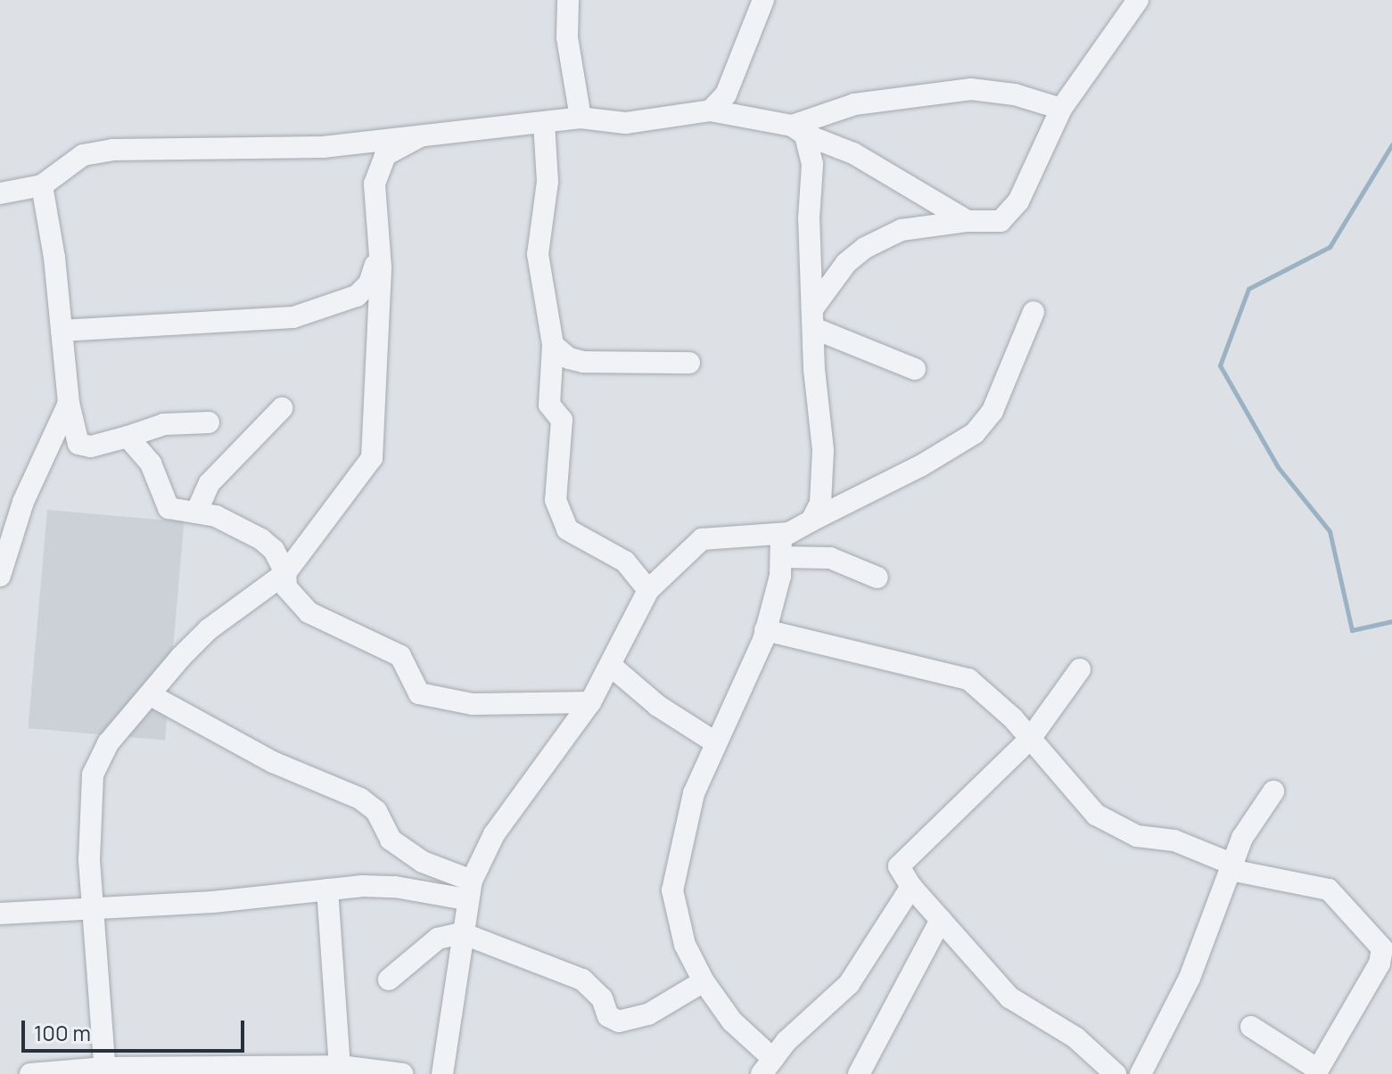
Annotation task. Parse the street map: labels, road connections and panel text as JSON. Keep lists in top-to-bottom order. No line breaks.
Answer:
{"scale_bar":"100 m"}
